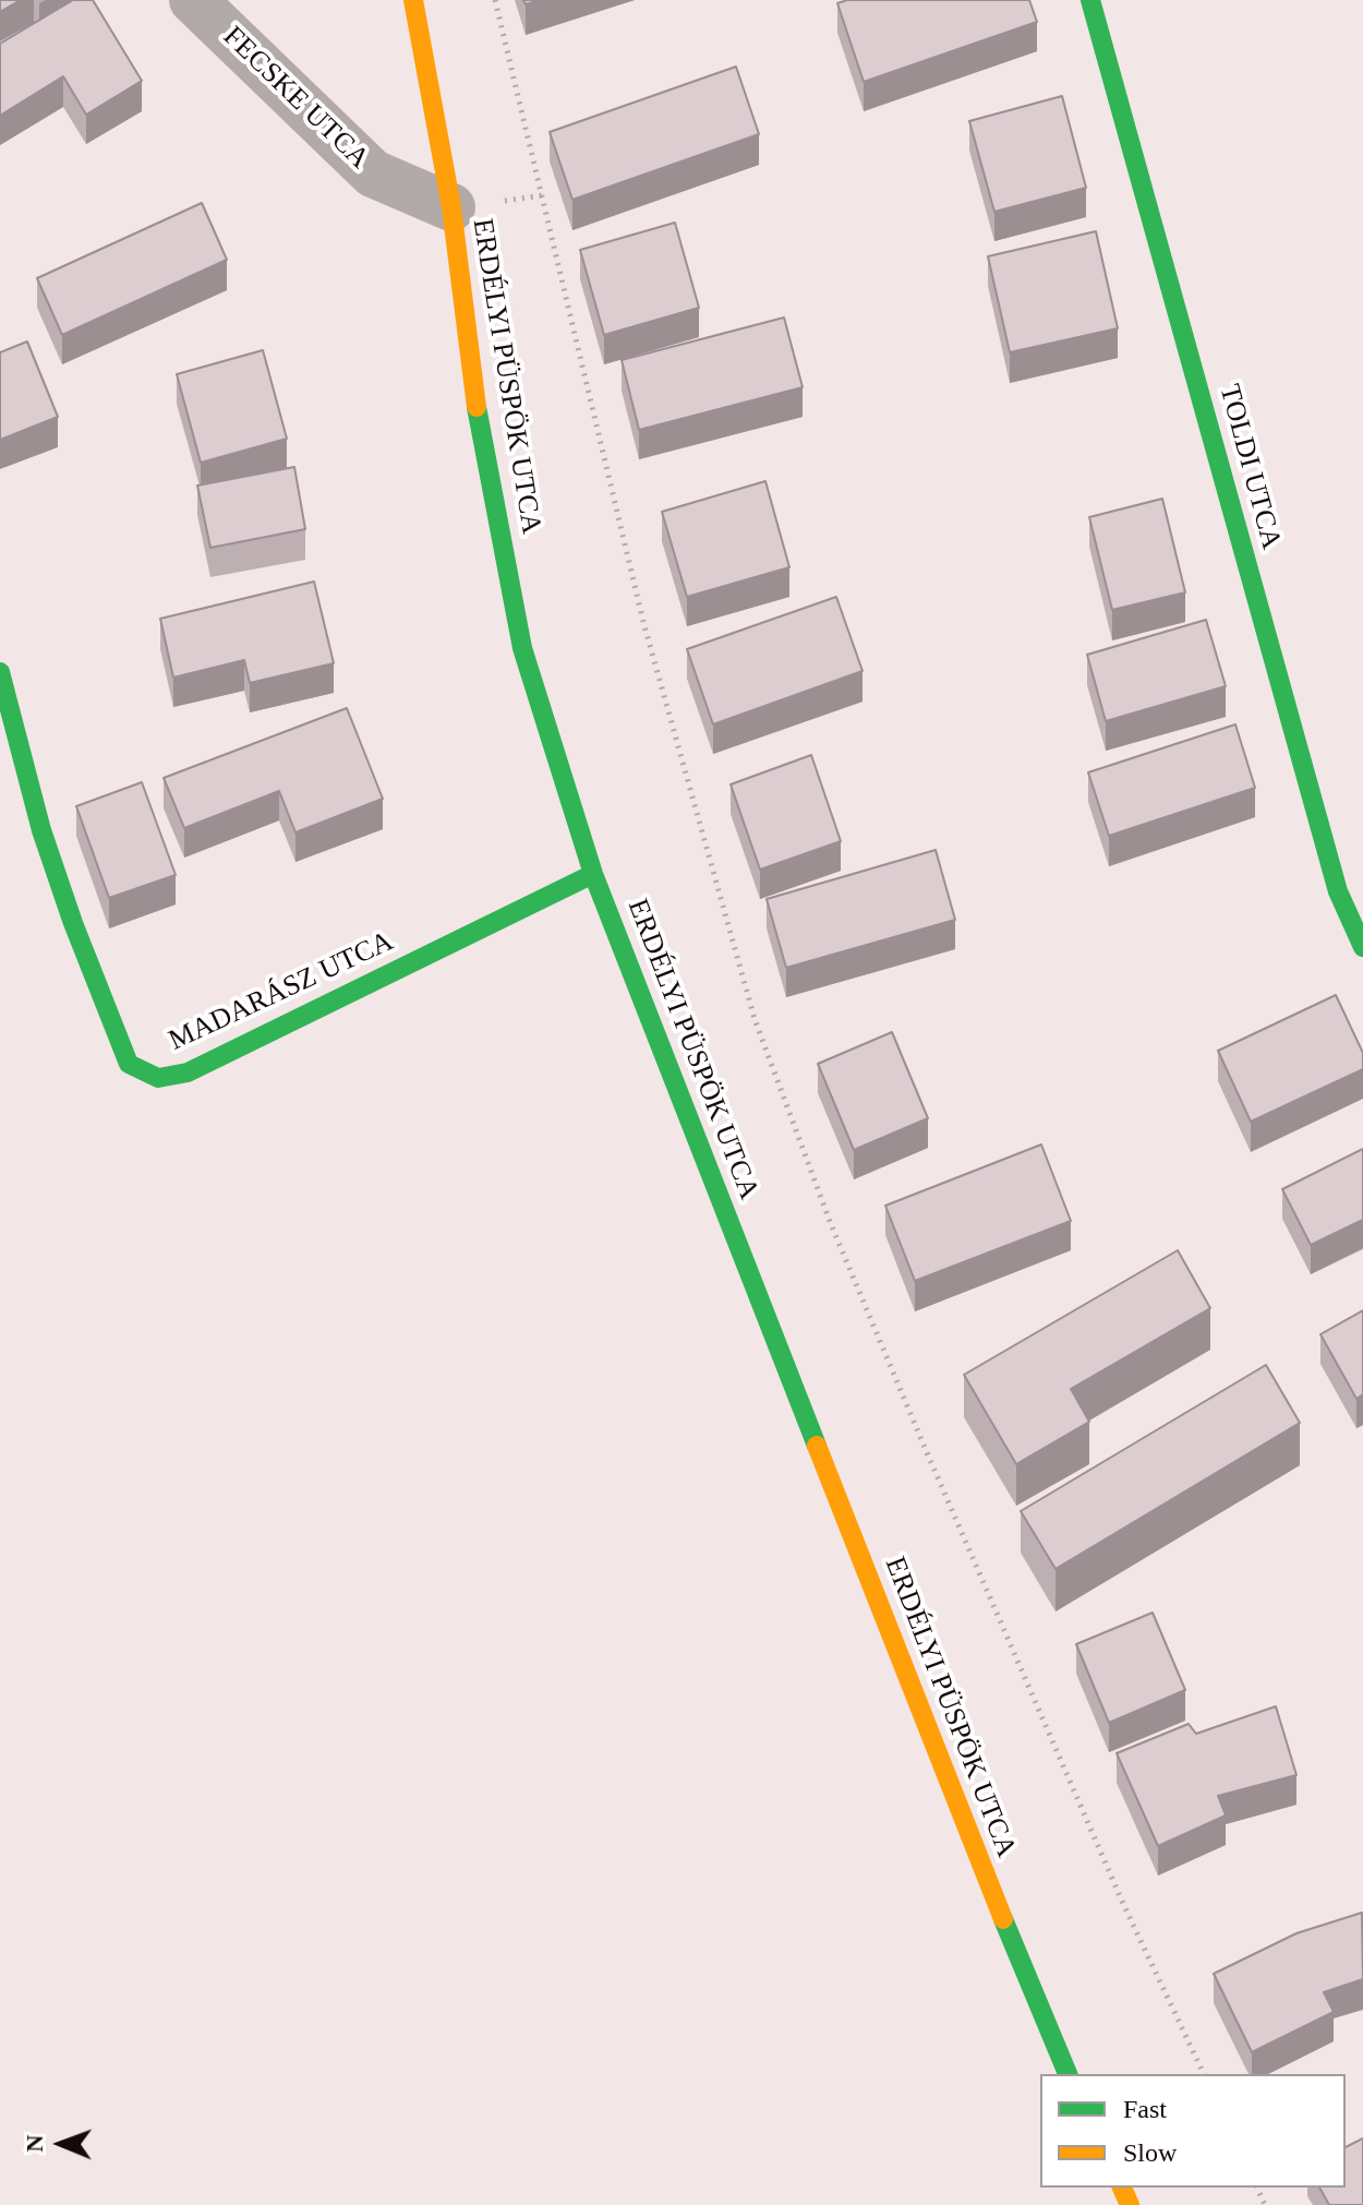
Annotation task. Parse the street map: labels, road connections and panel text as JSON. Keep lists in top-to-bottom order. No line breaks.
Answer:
{"streets":{"main road":["ERDÉLYI PÜSPÖK UTCA","TOLDI UTCA","MADARÁSZ UTCA"],"street":["FECSKE UTCA"]},"crossings":[["FECSKE UTCA","ERDÉLYI PÜSPÖK UTCA"],["ERDÉLYI PÜSPÖK UTCA","MADARÁSZ UTCA"]],"legend":["Fast","Slow"],"north":"left"}
